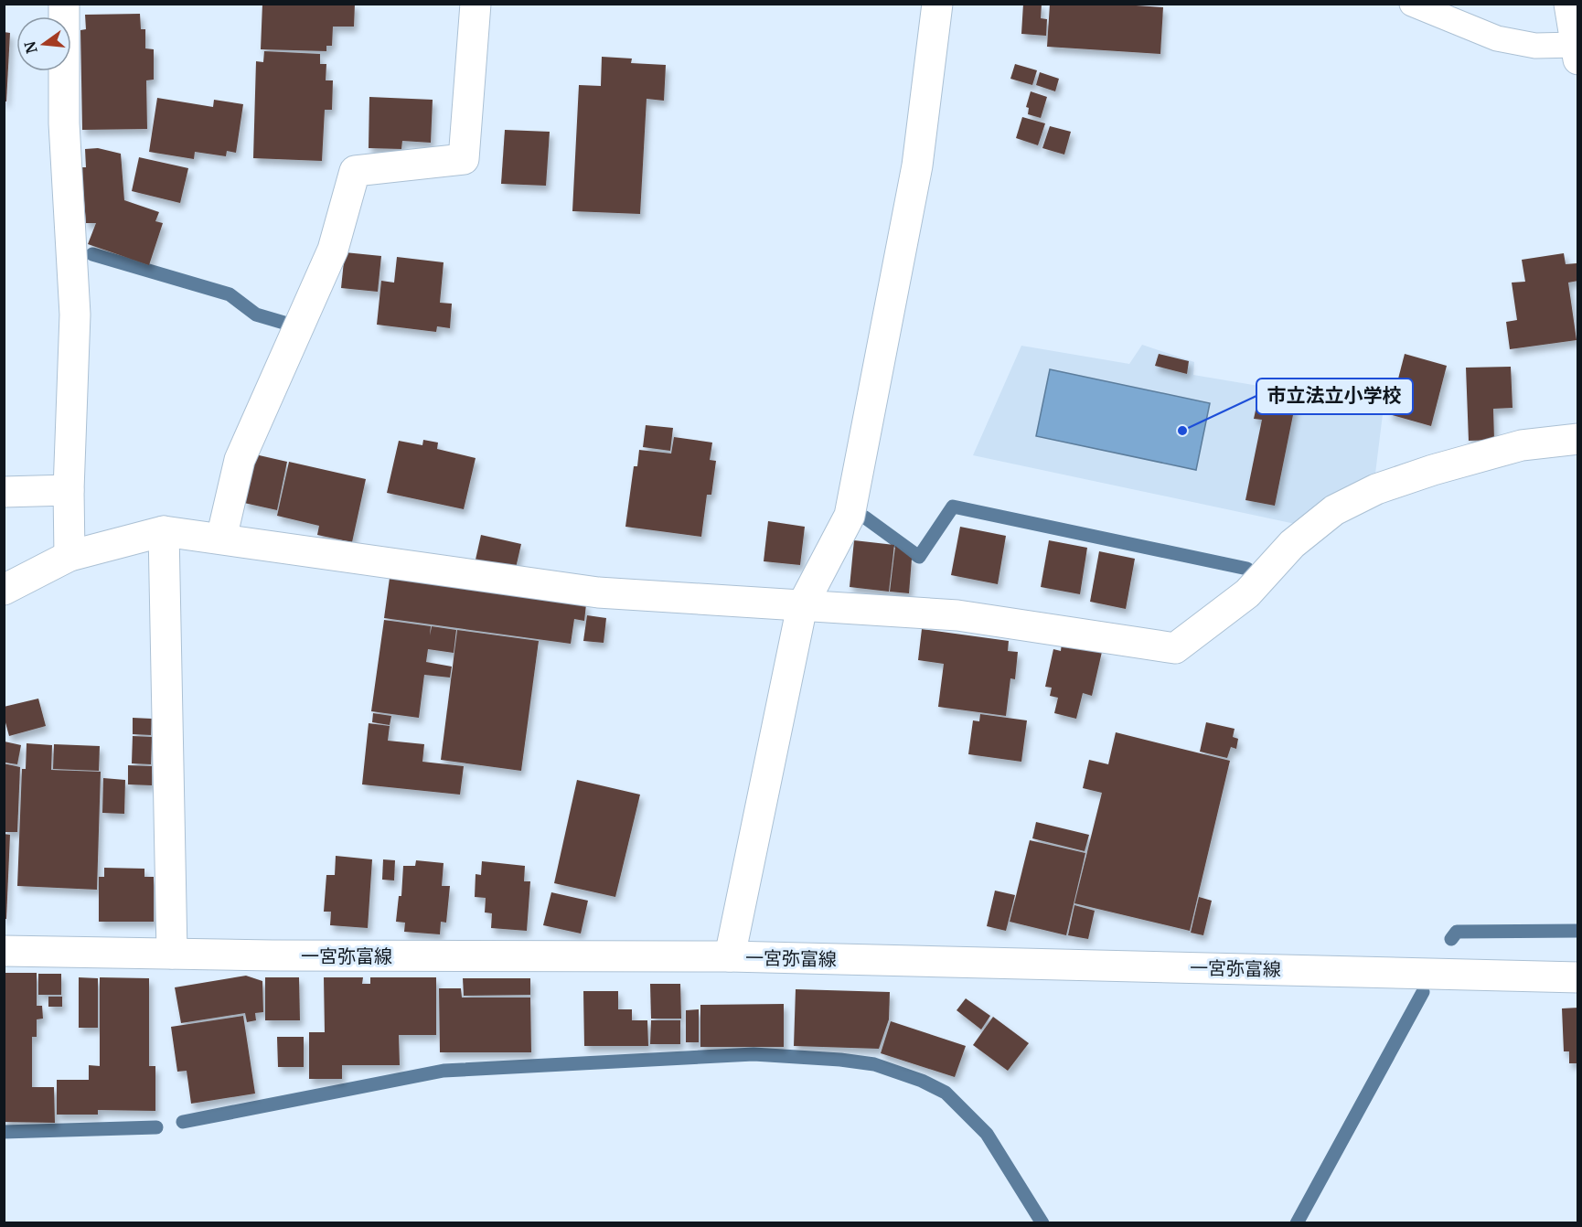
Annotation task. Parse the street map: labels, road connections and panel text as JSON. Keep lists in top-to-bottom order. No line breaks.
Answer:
{"streets":{"street":["一宮弥富線"]},"places":["市立法立小学校"],"north":"left"}
